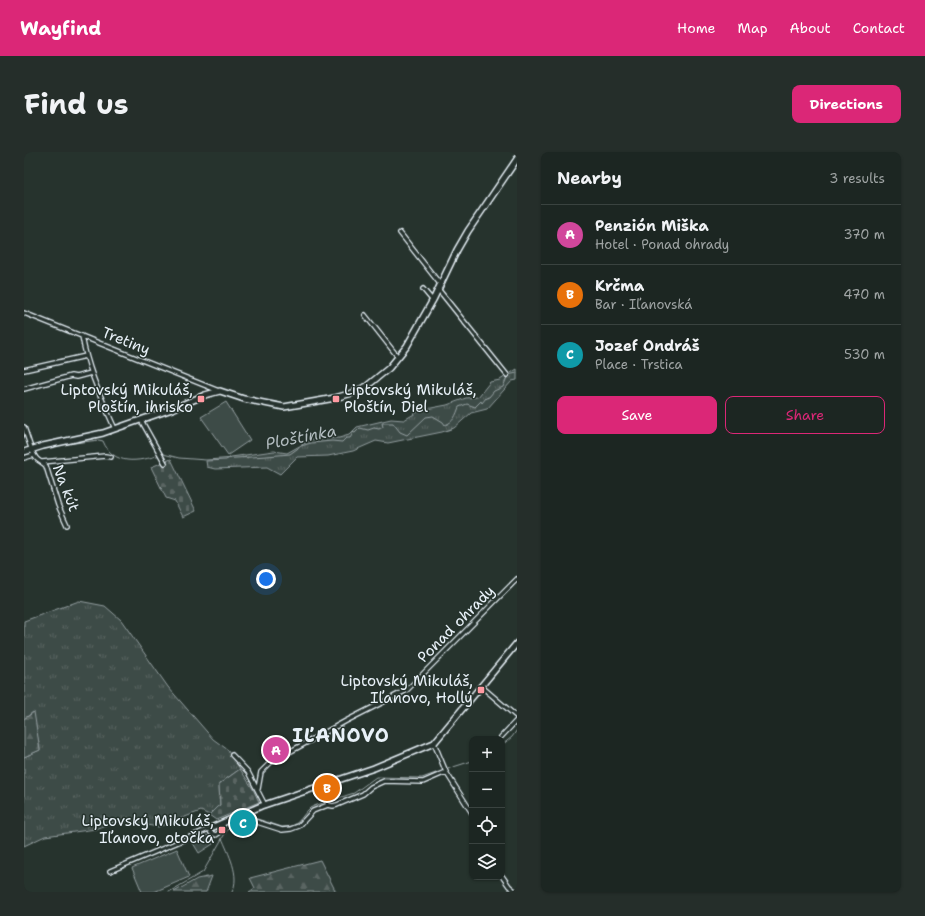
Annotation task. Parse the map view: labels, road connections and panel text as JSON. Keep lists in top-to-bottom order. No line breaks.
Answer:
{"streets":{"street":["Tretiny","Na kút","Ponad ohrady"]},"districts":["IĽANOVO"],"water":["Ploštínka"],"places":{"transit":["Liptovský Mikuláš, Ploštín, ihrisko","Liptovský Mikuláš, Ploštín, Diel","Liptovský Mikuláš, Iľanovo, Hollý","Liptovský Mikuláš, Iľanovo, otočka"]},"page":{"header":"Wayfind","nav":["Home","Map","About","Contact"],"title":"Find us","buttons":["Directions",["Save","Share"]],"heading":["Nearby","3 results"],"list":[{"mark":"A","name":"Penzión Miška","note":"Hotel · Ponad ohrady","value":"370 m"},{"mark":"B","name":"Krčma","note":"Bar · Iľanovská","value":"470 m"},{"mark":"C","name":"Jozef Ondráš","note":"Place · Trstica","value":"530 m"}],"pins":["A","B","C"],"map_buttons":["+","−"]}}
